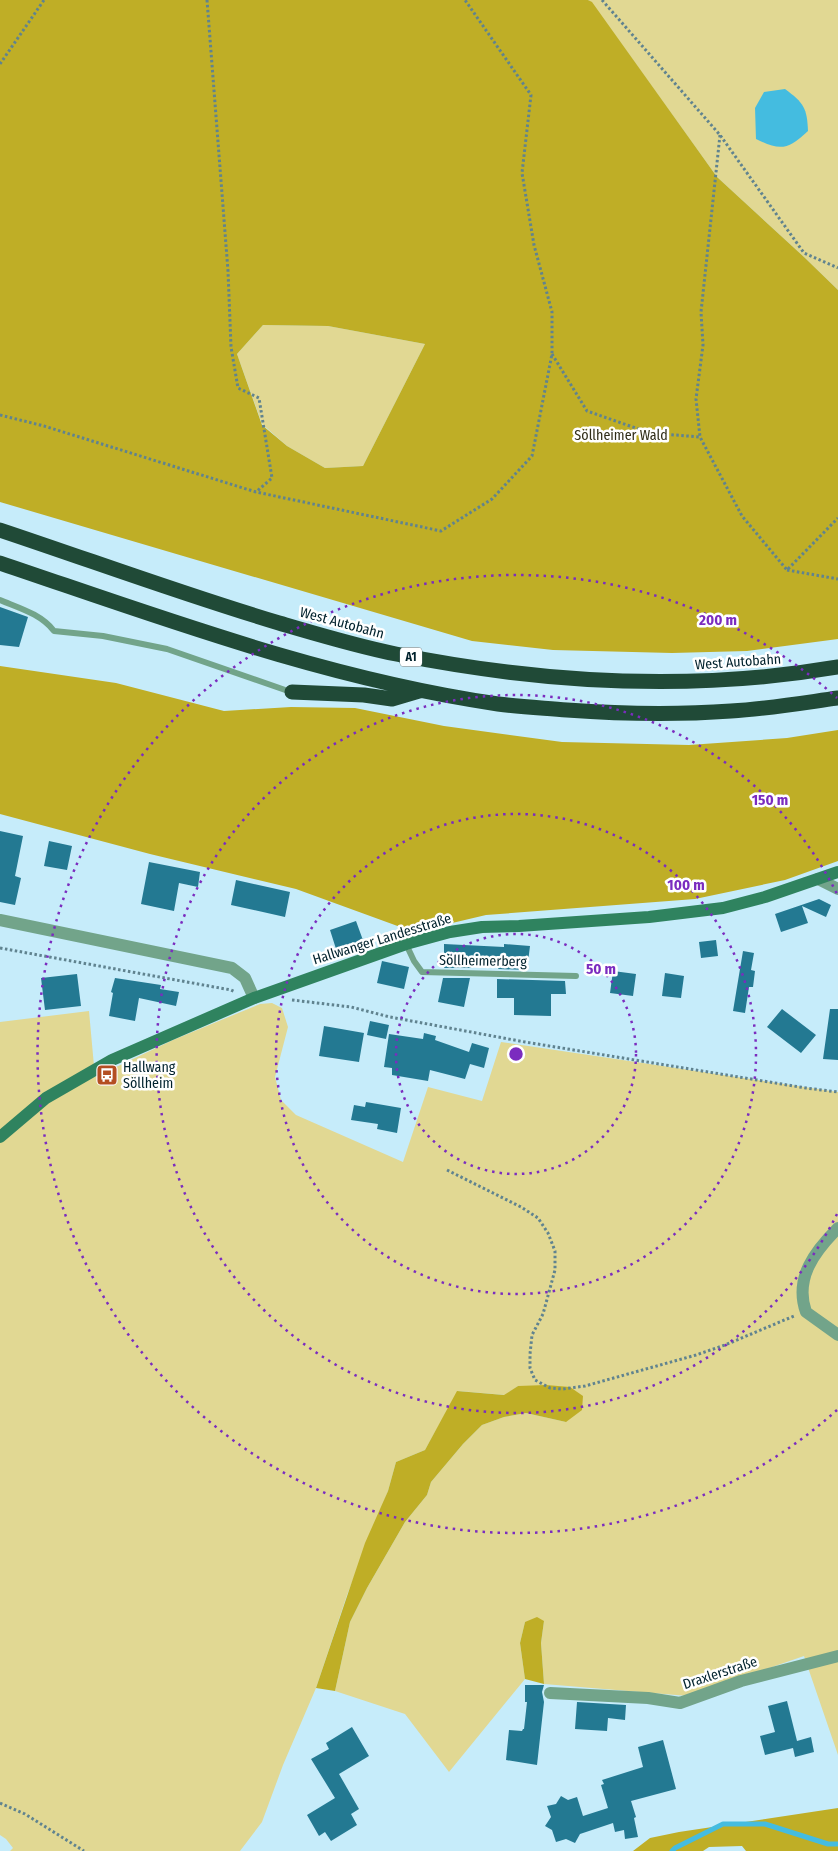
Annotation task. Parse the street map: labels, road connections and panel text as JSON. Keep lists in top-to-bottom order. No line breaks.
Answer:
{"streets":{"highway":["West Autobahn","A1"],"street":["Hallwanger Landesstraße","Draxlerstraße"],"lane":["Söllheimerberg"]},"crossings":[["Hallwanger Landesstraße","Söllheimerberg"]],"parks":["Söllheimer Wald"],"places":{"bus stop":["Hallwang Söllheim"]},"rings":["200 m","150 m","100 m","50 m"]}
